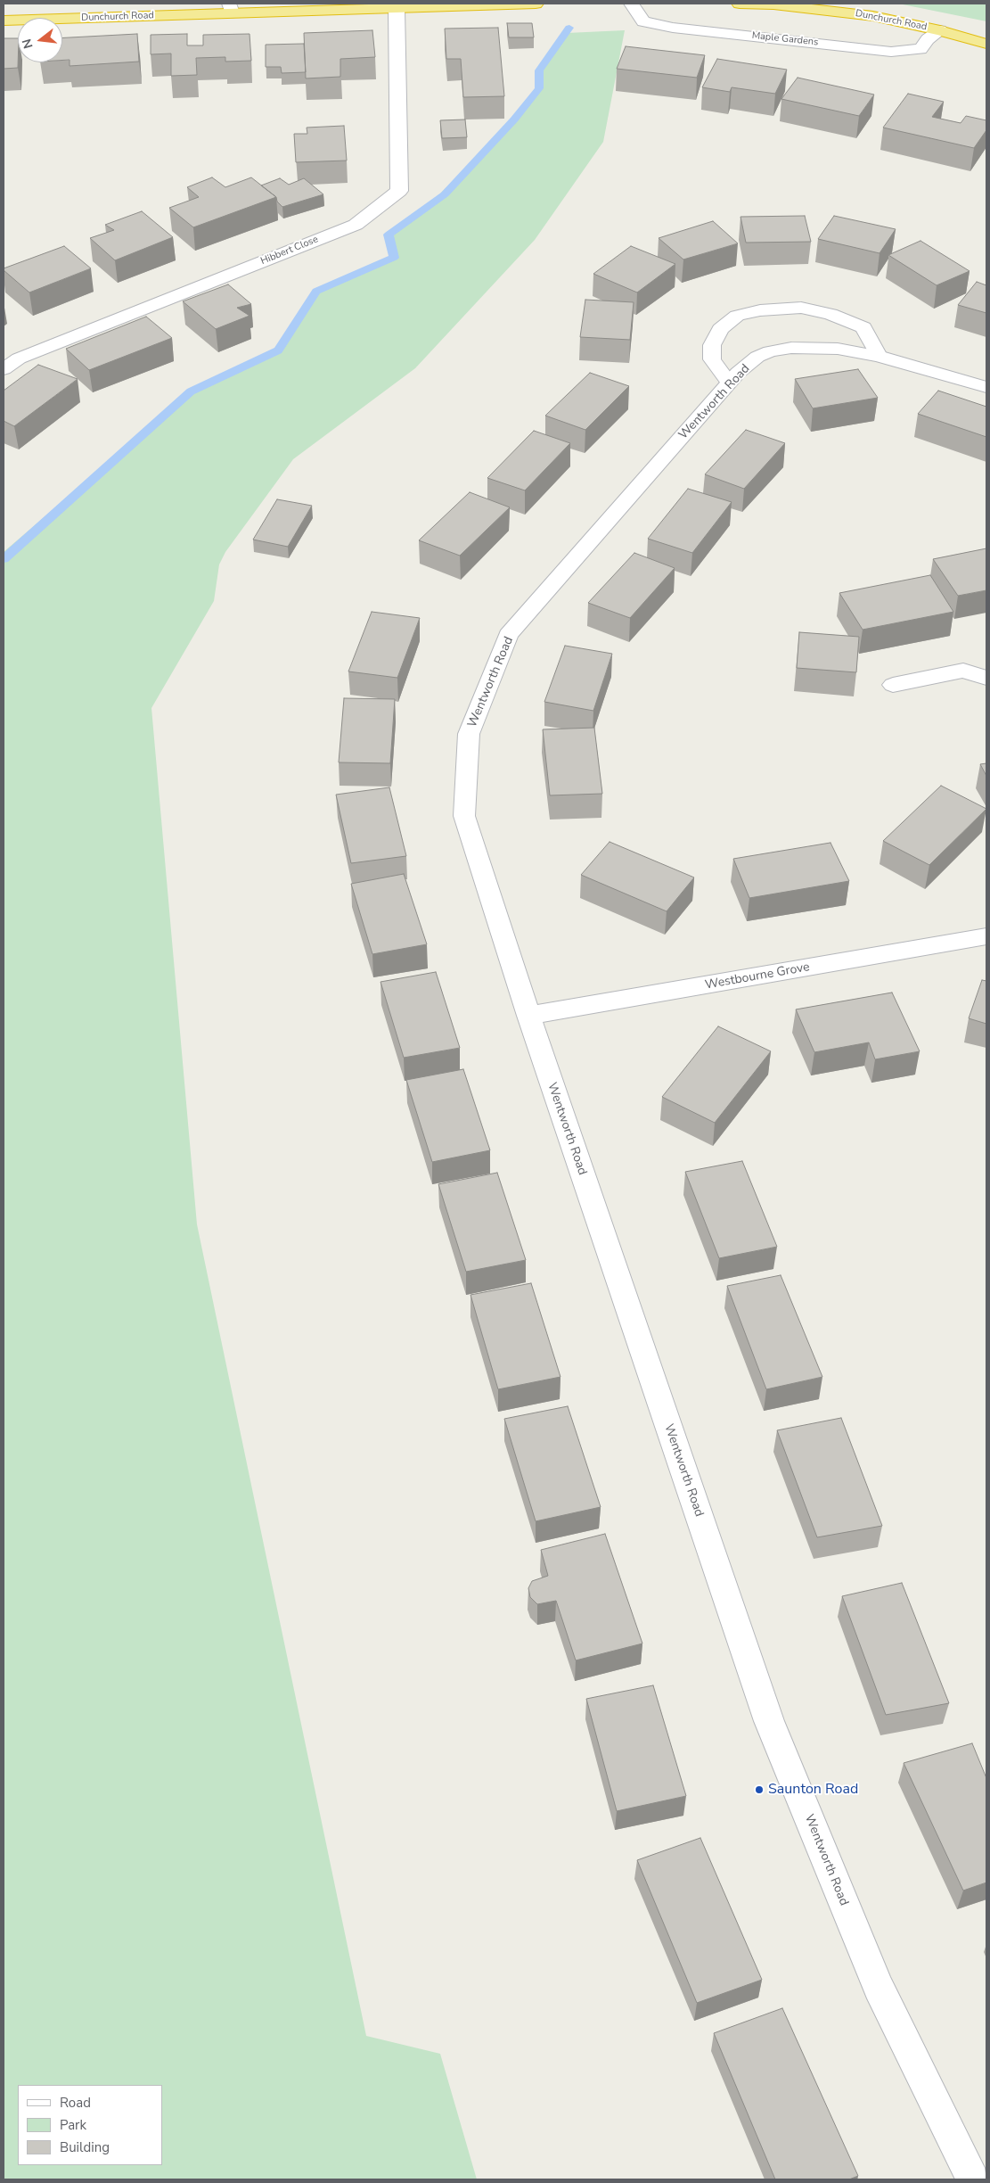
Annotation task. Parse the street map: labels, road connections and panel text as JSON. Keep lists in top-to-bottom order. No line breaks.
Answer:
{"streets":{"highway":["Dunchurch Road"],"street":["Maple Gardens","Hibbert Close","Wentworth Road","Westbourne Grove"]},"crossings":[["Dunchurch Road","Maple Gardens"],["Dunchurch Road","Hibbert Close"],["Wentworth Road","Westbourne Grove"]],"places":["Saunton Road"],"legend":["Road","Park","Building"],"north":"left"}
